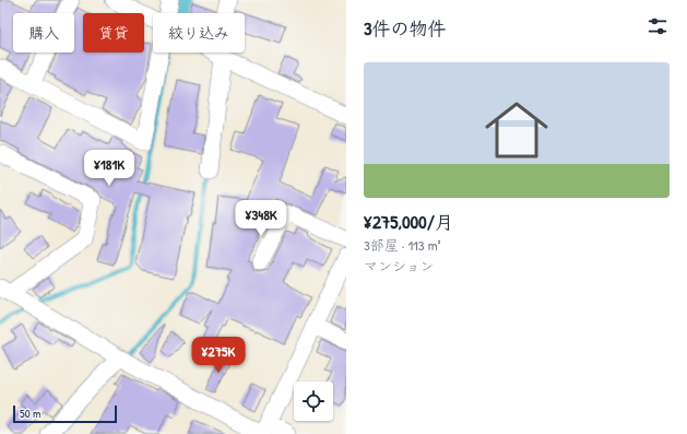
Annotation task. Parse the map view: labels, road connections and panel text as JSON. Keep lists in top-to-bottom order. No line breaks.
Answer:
{"scale_bar":"50 m","page":{"heading":"3件の物件","chip":["購入","賃貸","絞り込み"],"list":[{"name":"¥275,000/月","note":"3部屋 · 113 m² · マンション"}],"price":["¥181K","¥348K","¥275K"],"scale":"50 m"}}
